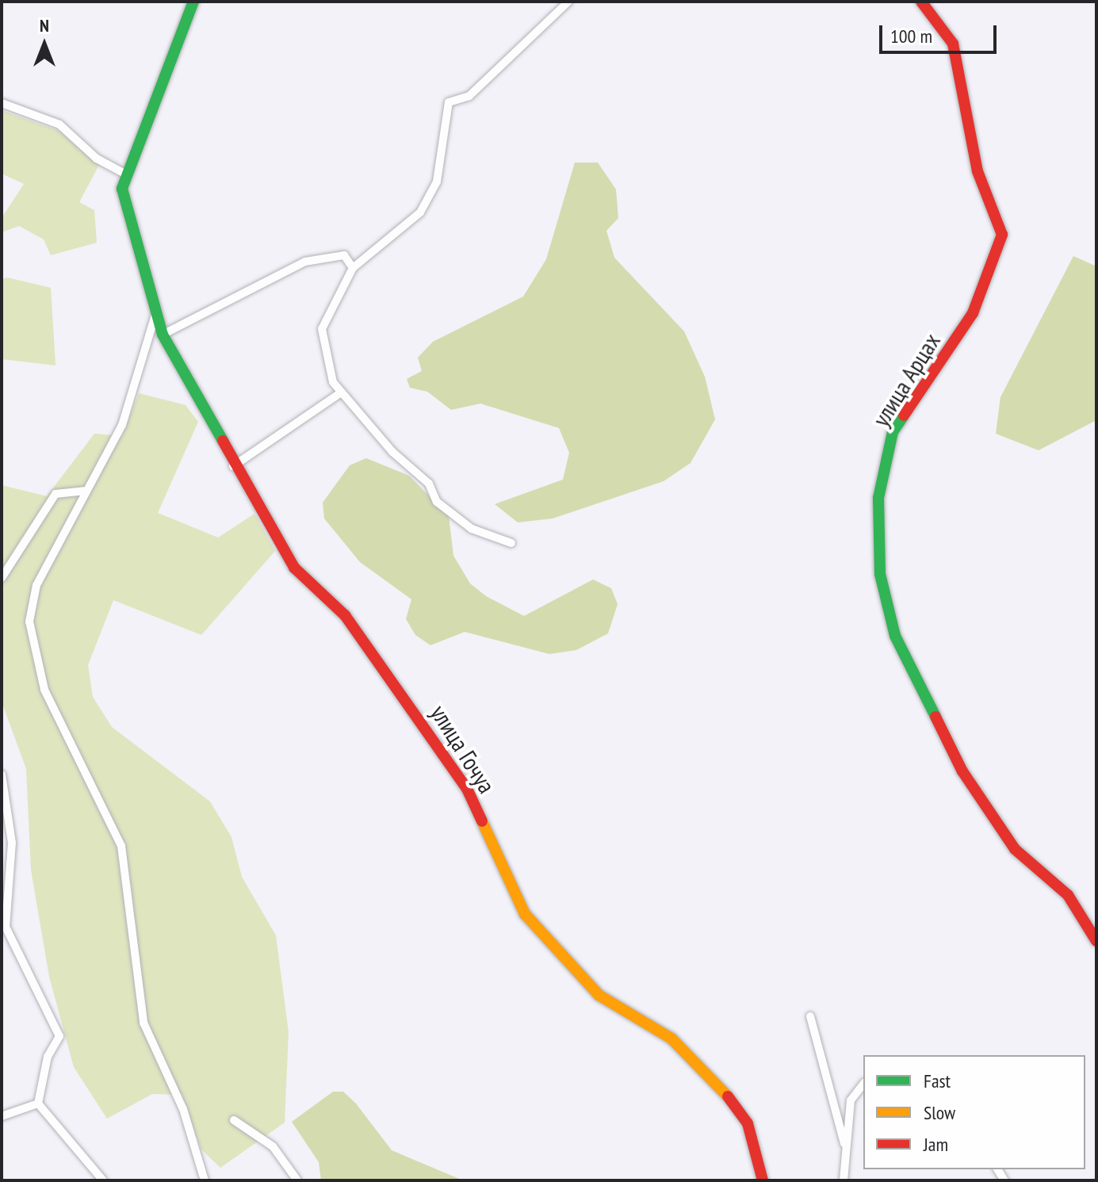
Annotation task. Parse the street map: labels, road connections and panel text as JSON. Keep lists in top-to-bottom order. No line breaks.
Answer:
{"streets":{"street":["улица Арцах","улица Гочуа"]},"legend":["Fast","Slow","Jam"],"scale_bar":"100 m","north":"top"}
